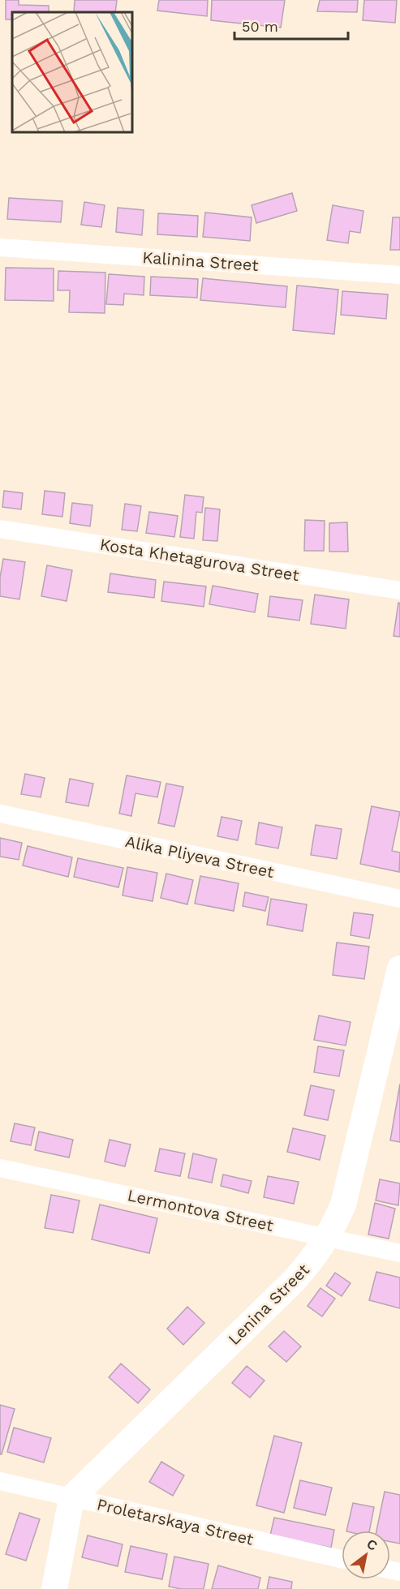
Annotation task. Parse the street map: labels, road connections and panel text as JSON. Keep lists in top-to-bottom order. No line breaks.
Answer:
{"streets":{"street":["Kalinina Street","Kosta Khetagurova Street","Alika Pliyeva Street","Lermontova Street","Lenina Street","Proletarskaya Street"]},"crossings":[["Lermontova Street","Lenina Street"],["Lenina Street","Proletarskaya Street"]],"scale_bar":"50 m","north":"top right"}
